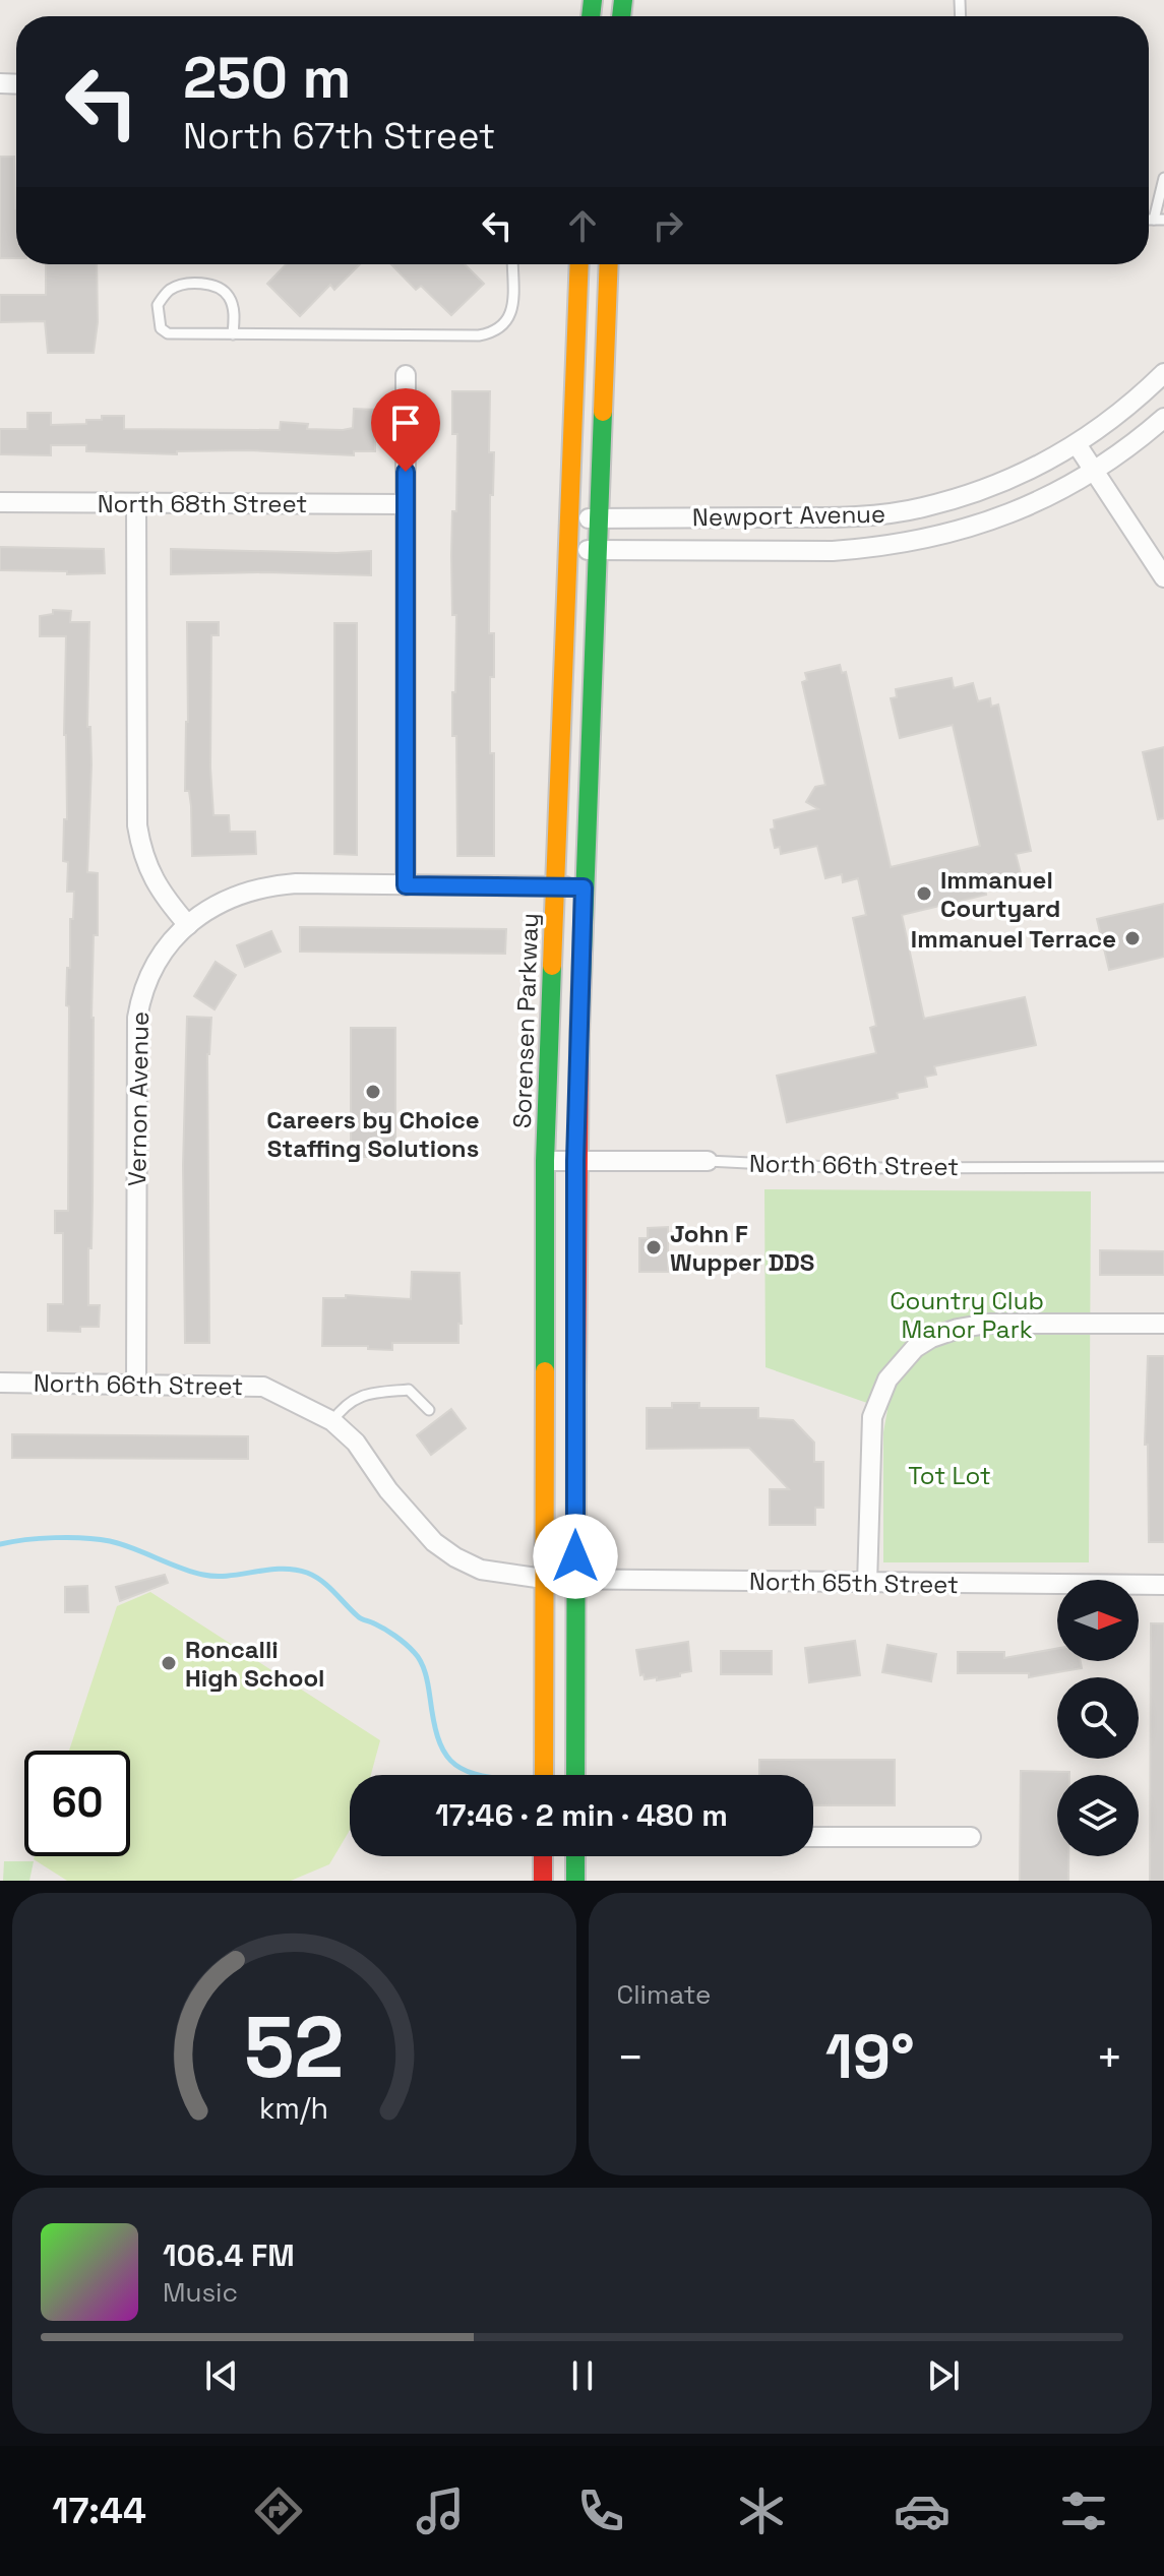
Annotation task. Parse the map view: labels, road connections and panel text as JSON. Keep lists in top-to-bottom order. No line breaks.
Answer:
{"streets":{"main road":["Sorensen Parkway"],"street":["North 68th Street","Newport Avenue","Vernon Avenue","North 66th Street","North 65th Street"]},"crossings":[["Newport Avenue","Sorensen Parkway"],["Sorensen Parkway","Vernon Avenue"],["Sorensen Parkway","North 66th Street"],["Sorensen Parkway","North 65th Street"],["Vernon Avenue","North 66th Street"],["North 66th Street","North 65th Street"]],"parks":["Country Club Manor Park","Tot Lot"],"places":["Immanuel Courtyard","Immanuel Terrace","Careers by Choice Staffing Solutions","John F Wupper DDS","Roncalli High School"],"north":"right","page":{"turn":["250 m","North 67th Street"],"limit":"60","trip":"17:46 · 2 min · 480 m","tile":"Climate","heat":["−","19°","+"],"song":["106.4 FM","Music"],"tabs":"17:44","gauge":["52","km/h"]}}
